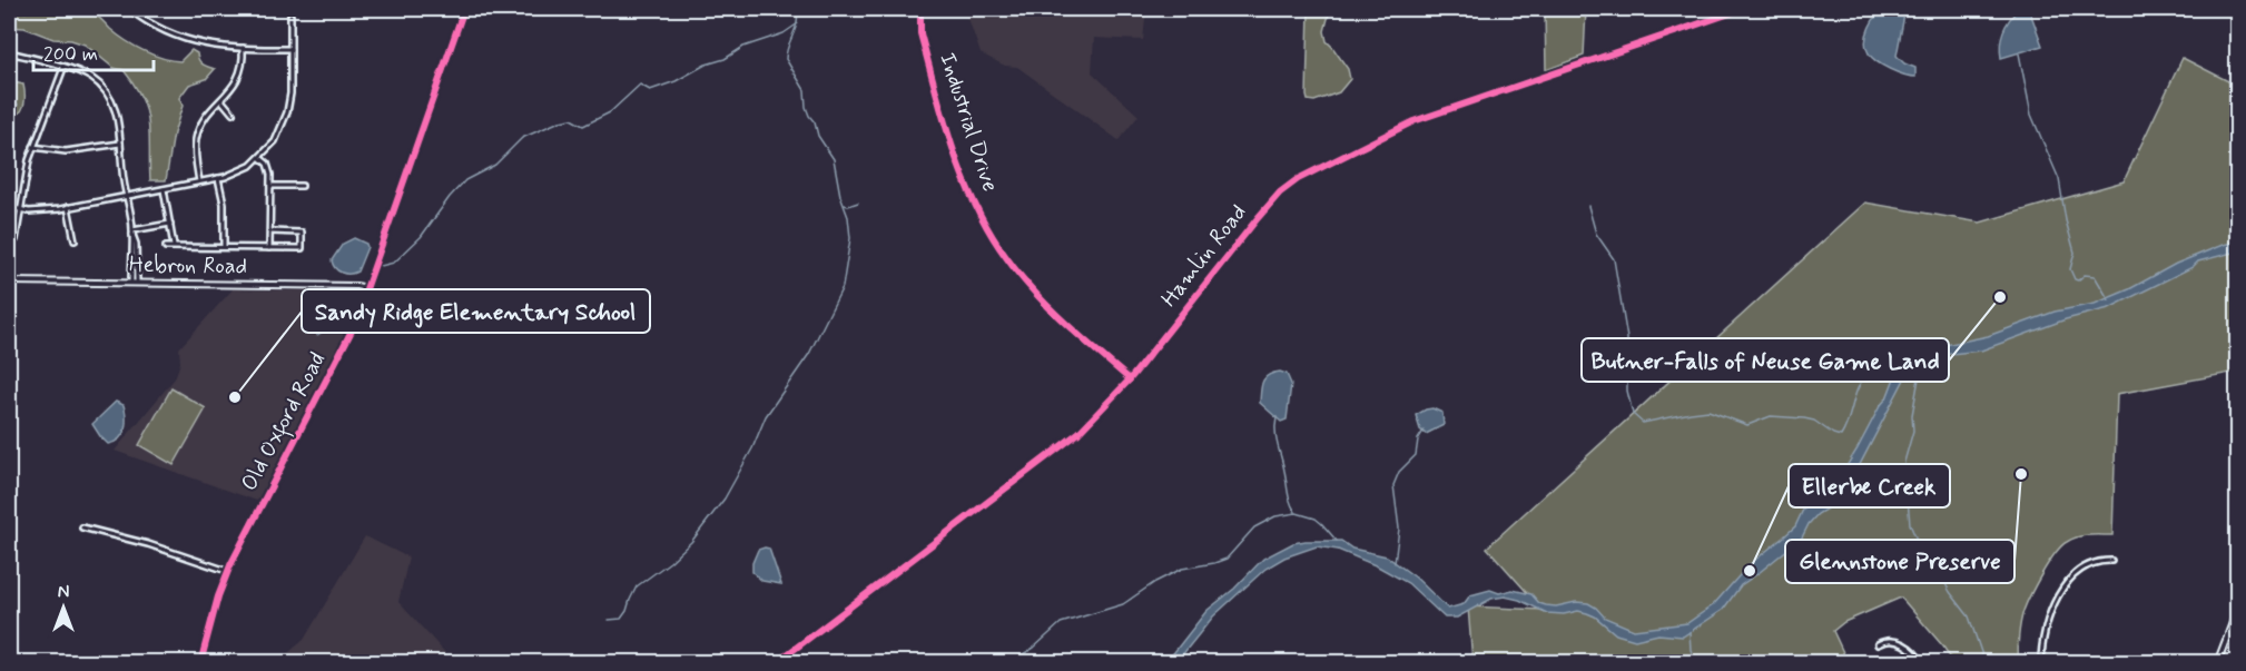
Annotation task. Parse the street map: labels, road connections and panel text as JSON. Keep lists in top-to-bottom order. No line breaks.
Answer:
{"streets":{"street":["Industrial Drive","Hamlin Road","Hebron Road","Old Oxford Road"]},"crossings":[["Industrial Drive","Hamlin Road"],["Hebron Road","Old Oxford Road"]],"places":["Butner-Falls of Neuse Game Land","Sandy Ridge Elementary School","Glennstone Preserve","Ellerbe Creek"],"scale_bar":"200 m","north":"top"}
